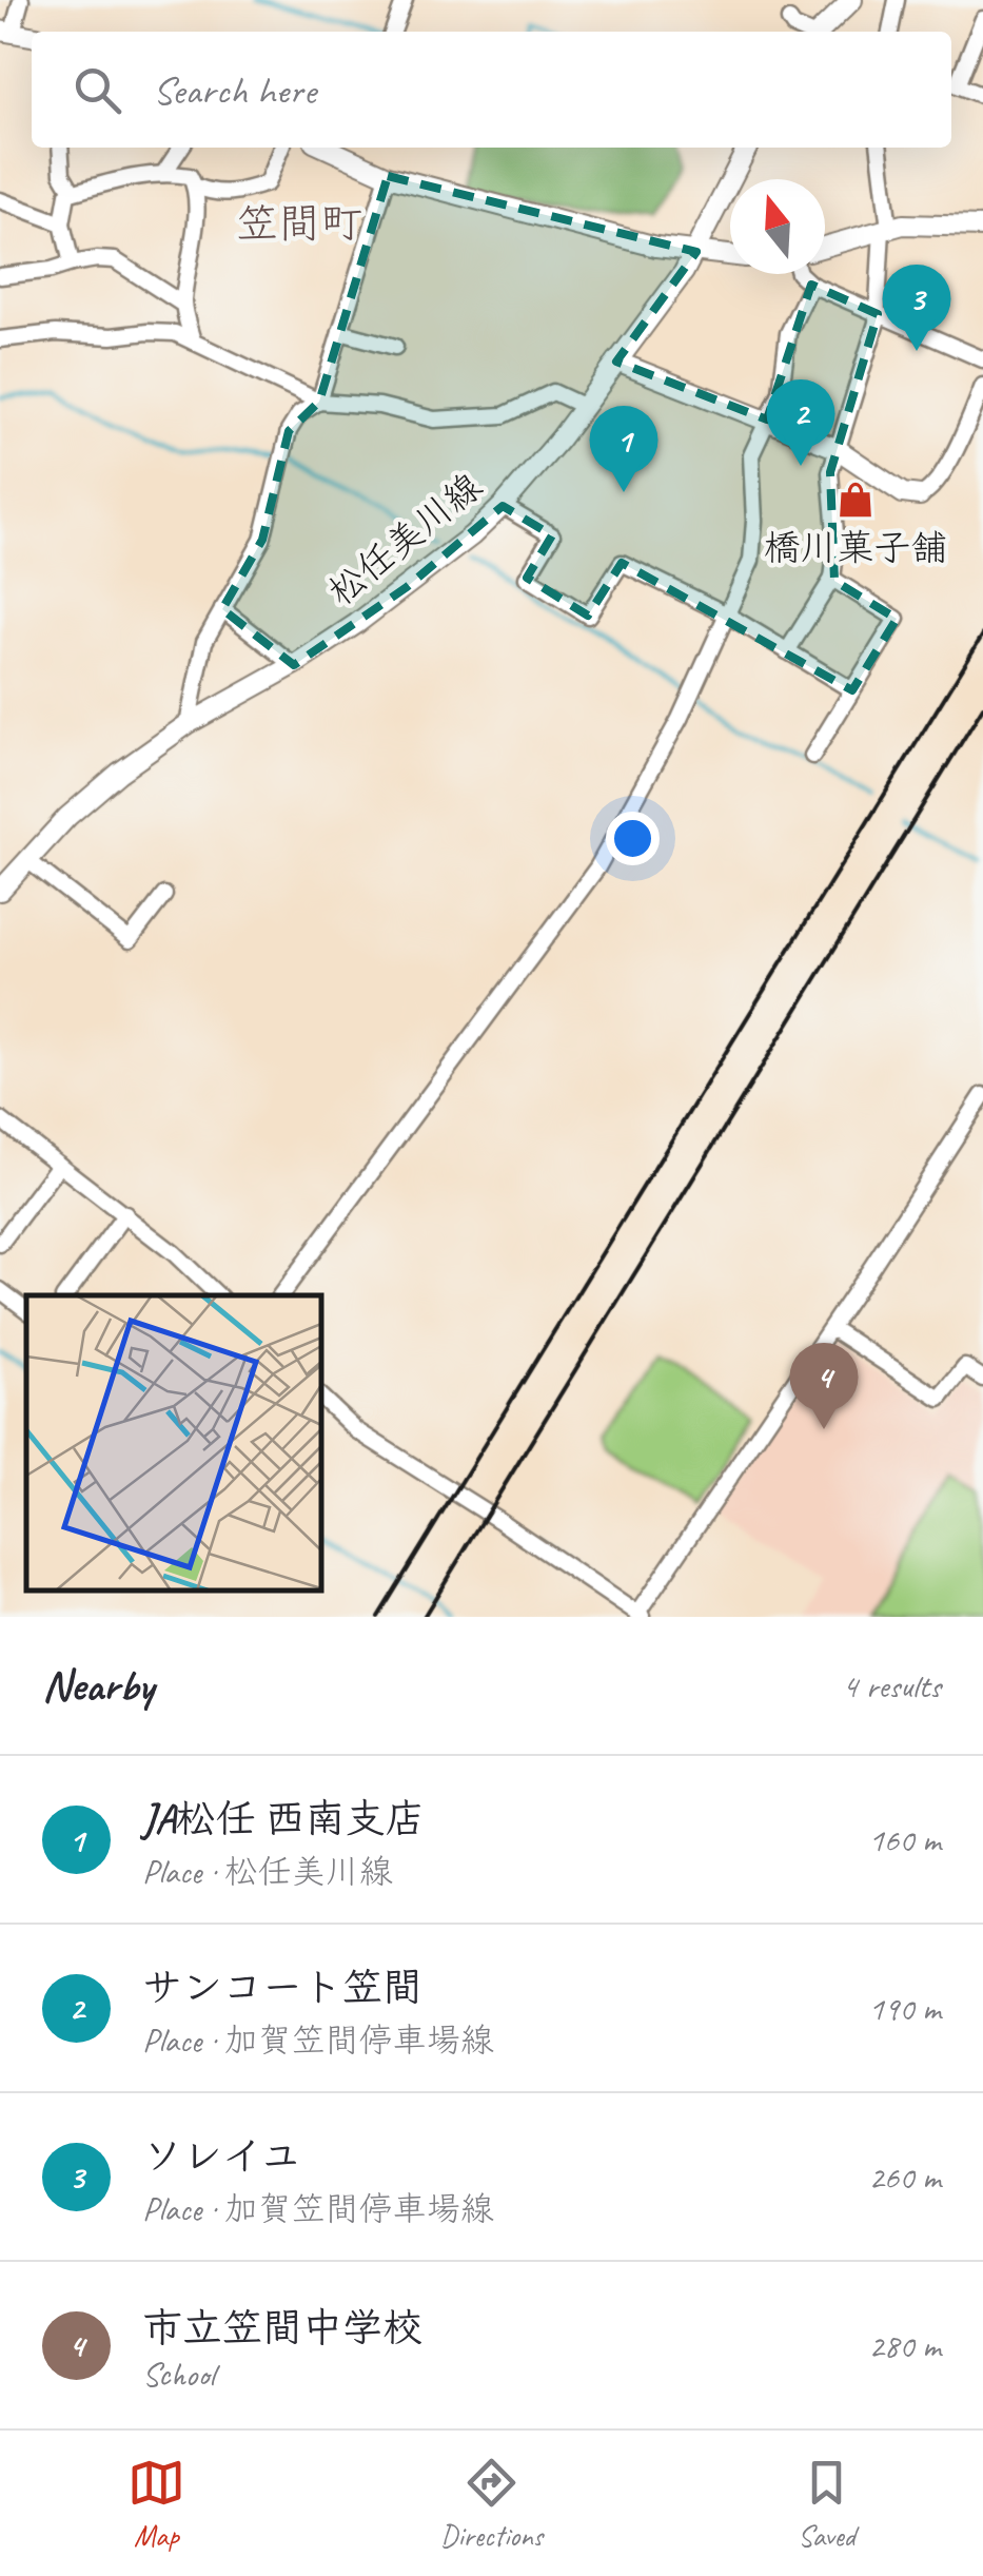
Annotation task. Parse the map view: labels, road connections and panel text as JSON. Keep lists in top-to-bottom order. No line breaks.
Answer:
{"streets":{"main road":["松任美川線"]},"districts":["笠間町"],"places":{"shop":["橋川菓子舗"]},"north":"top","page":{"search":"Search here","pins":["3","2","1","4"],"heading":["Nearby","4 results"],"list":[{"mark":"1","name":"JA松任 西南支店","note":"Place · 松任美川線","value":"160 m"},{"mark":"2","name":"サンコート笠間","note":"Place · 加賀笠間停車場線","value":"190 m"},{"mark":"3","name":"ソレイユ","note":"Place · 加賀笠間停車場線","value":"260 m"},{"mark":"4","name":"市立笠間中学校","note":"School","value":"280 m"}],"nav":["Map","Directions","Saved"]}}
